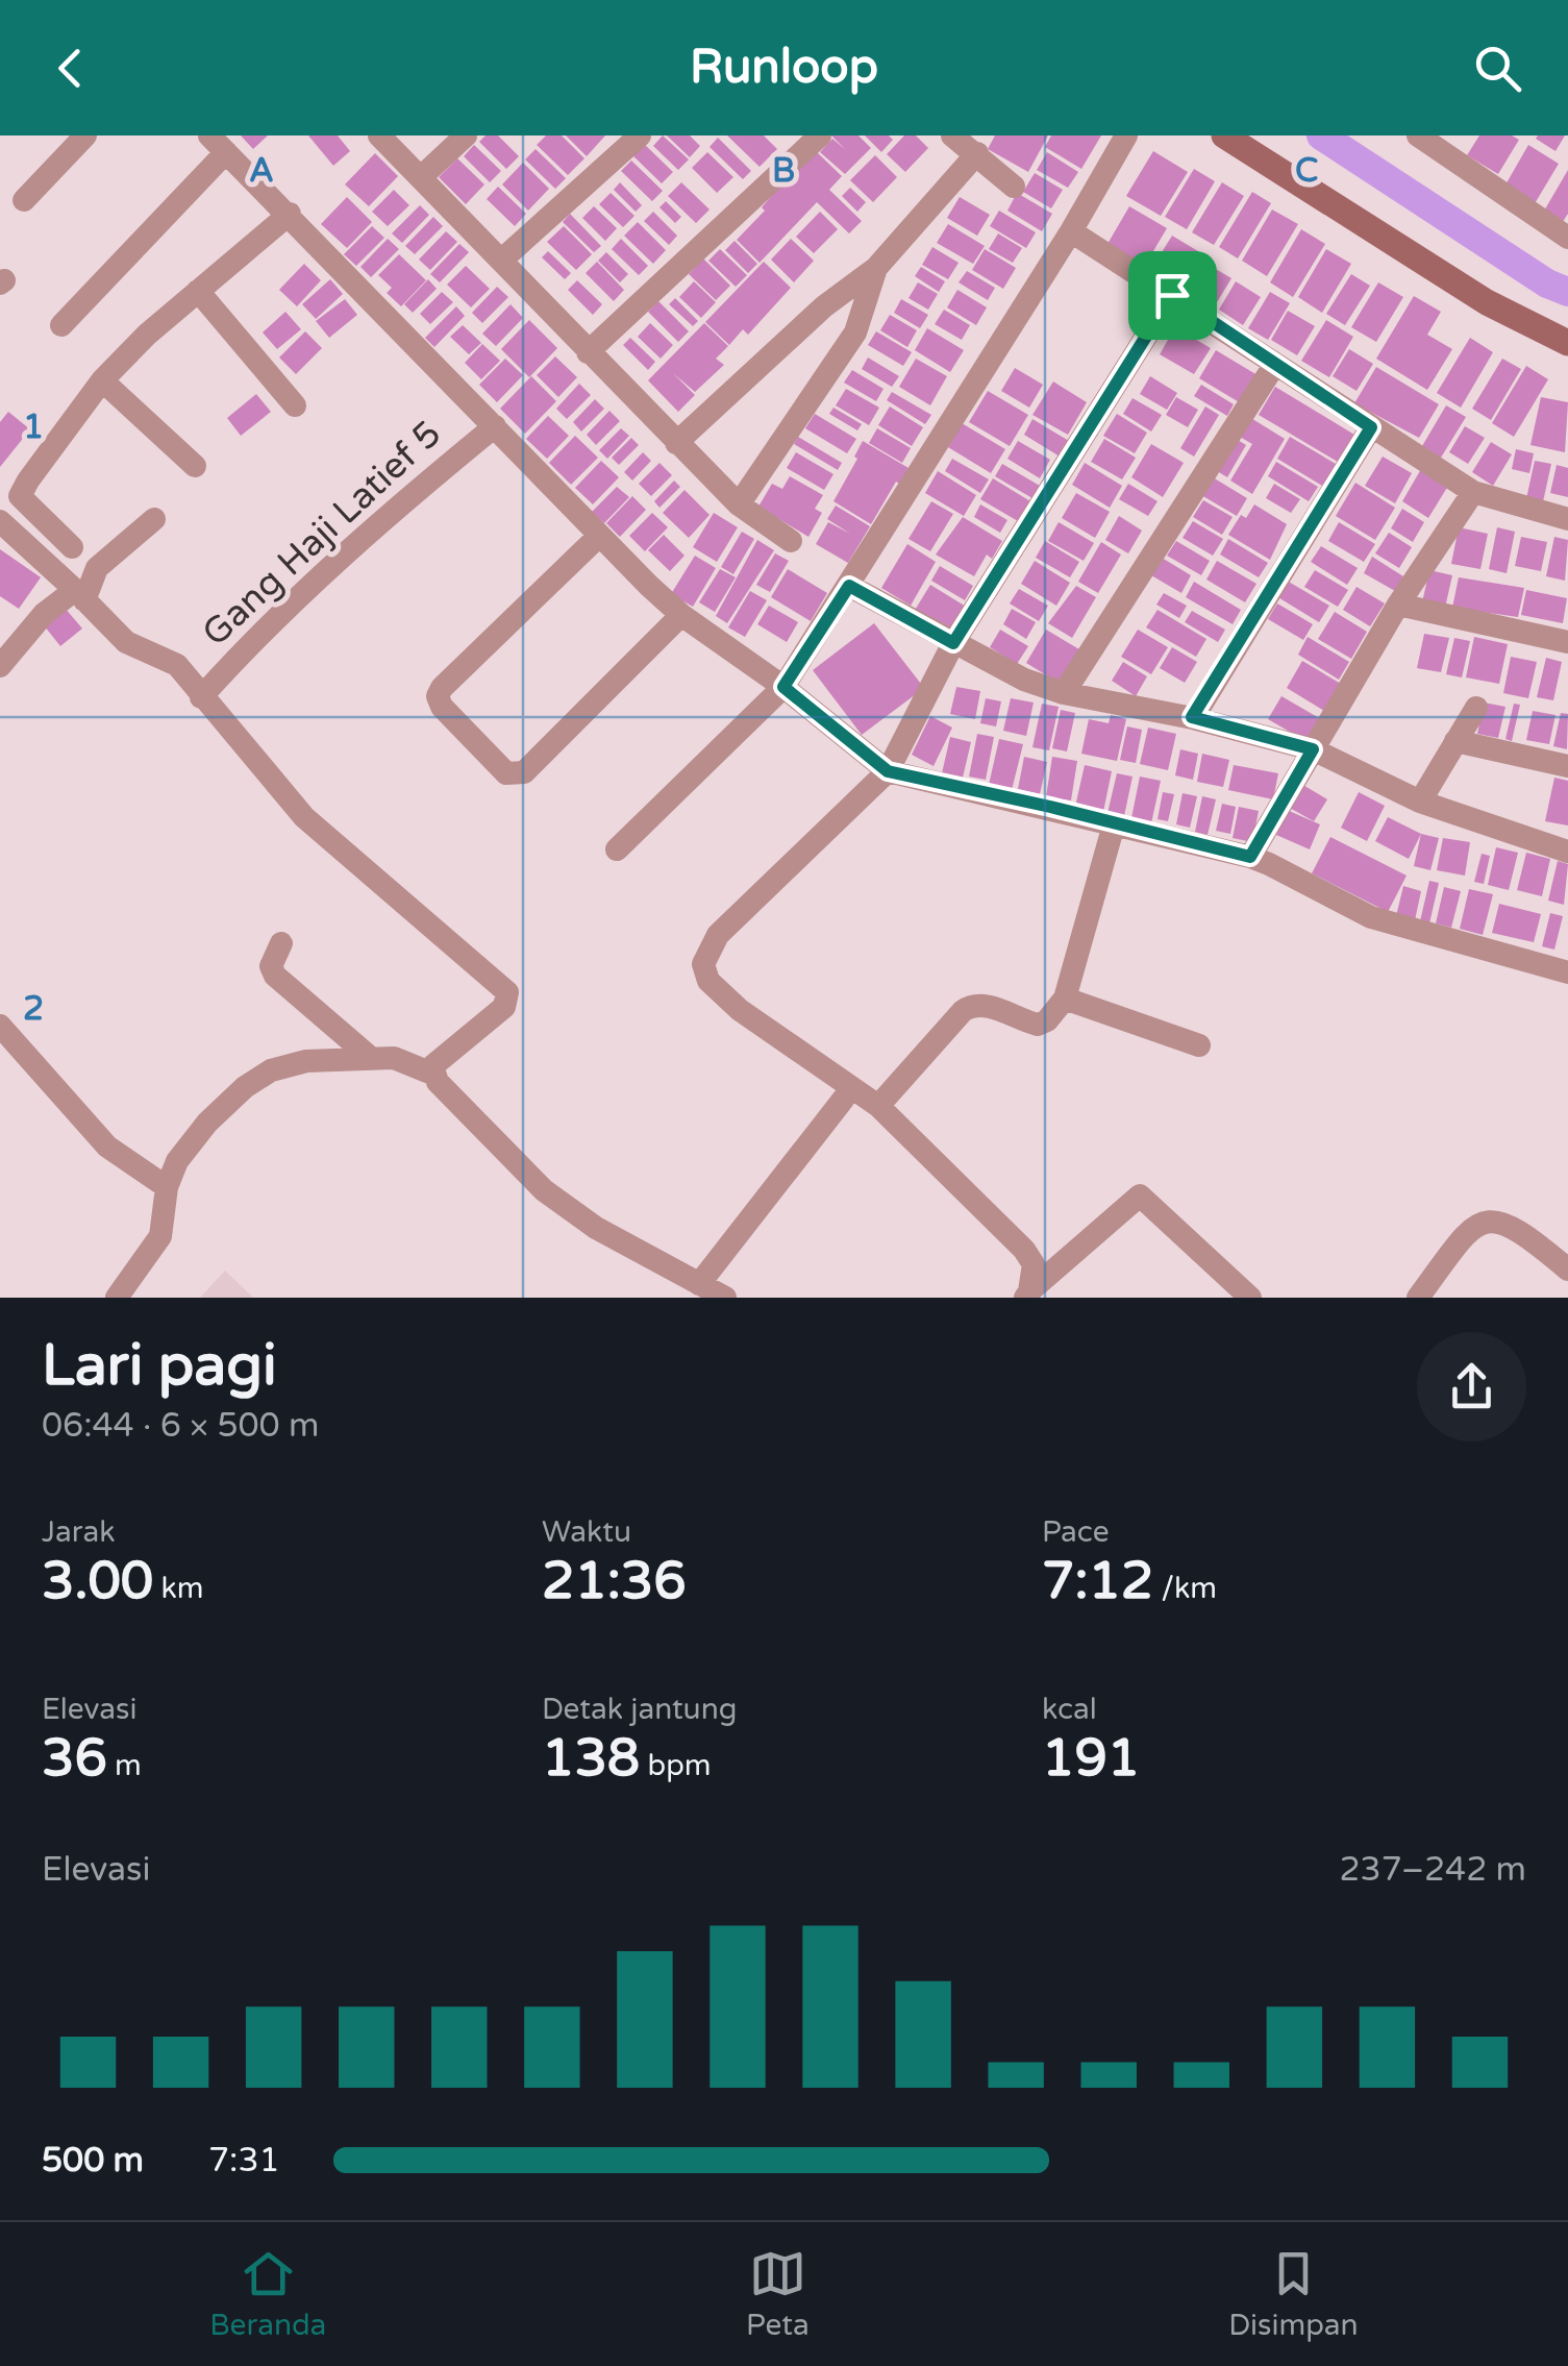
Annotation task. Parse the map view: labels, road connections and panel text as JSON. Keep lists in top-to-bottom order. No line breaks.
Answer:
{"streets":{"street":["Gang Haji Latief 5"]},"page":{"header":"Runloop","heading":["Lari pagi","06:44 · 6 × 500 m"],"stats":[["Jarak","3.00 km"],["Waktu","21:36"],["Pace","7:12 /km"],["Elevasi","36 m"],["Detak jantung","138 bpm"],["kcal","191"]],"chart":["Elevasi","237–242 m"],"list":[{"name":"500 m","note":"7:31"}],"tabs":["Beranda","Peta","Disimpan"]},"grid":{"columns":["A","B","C"],"rows":["1","2"]}}
